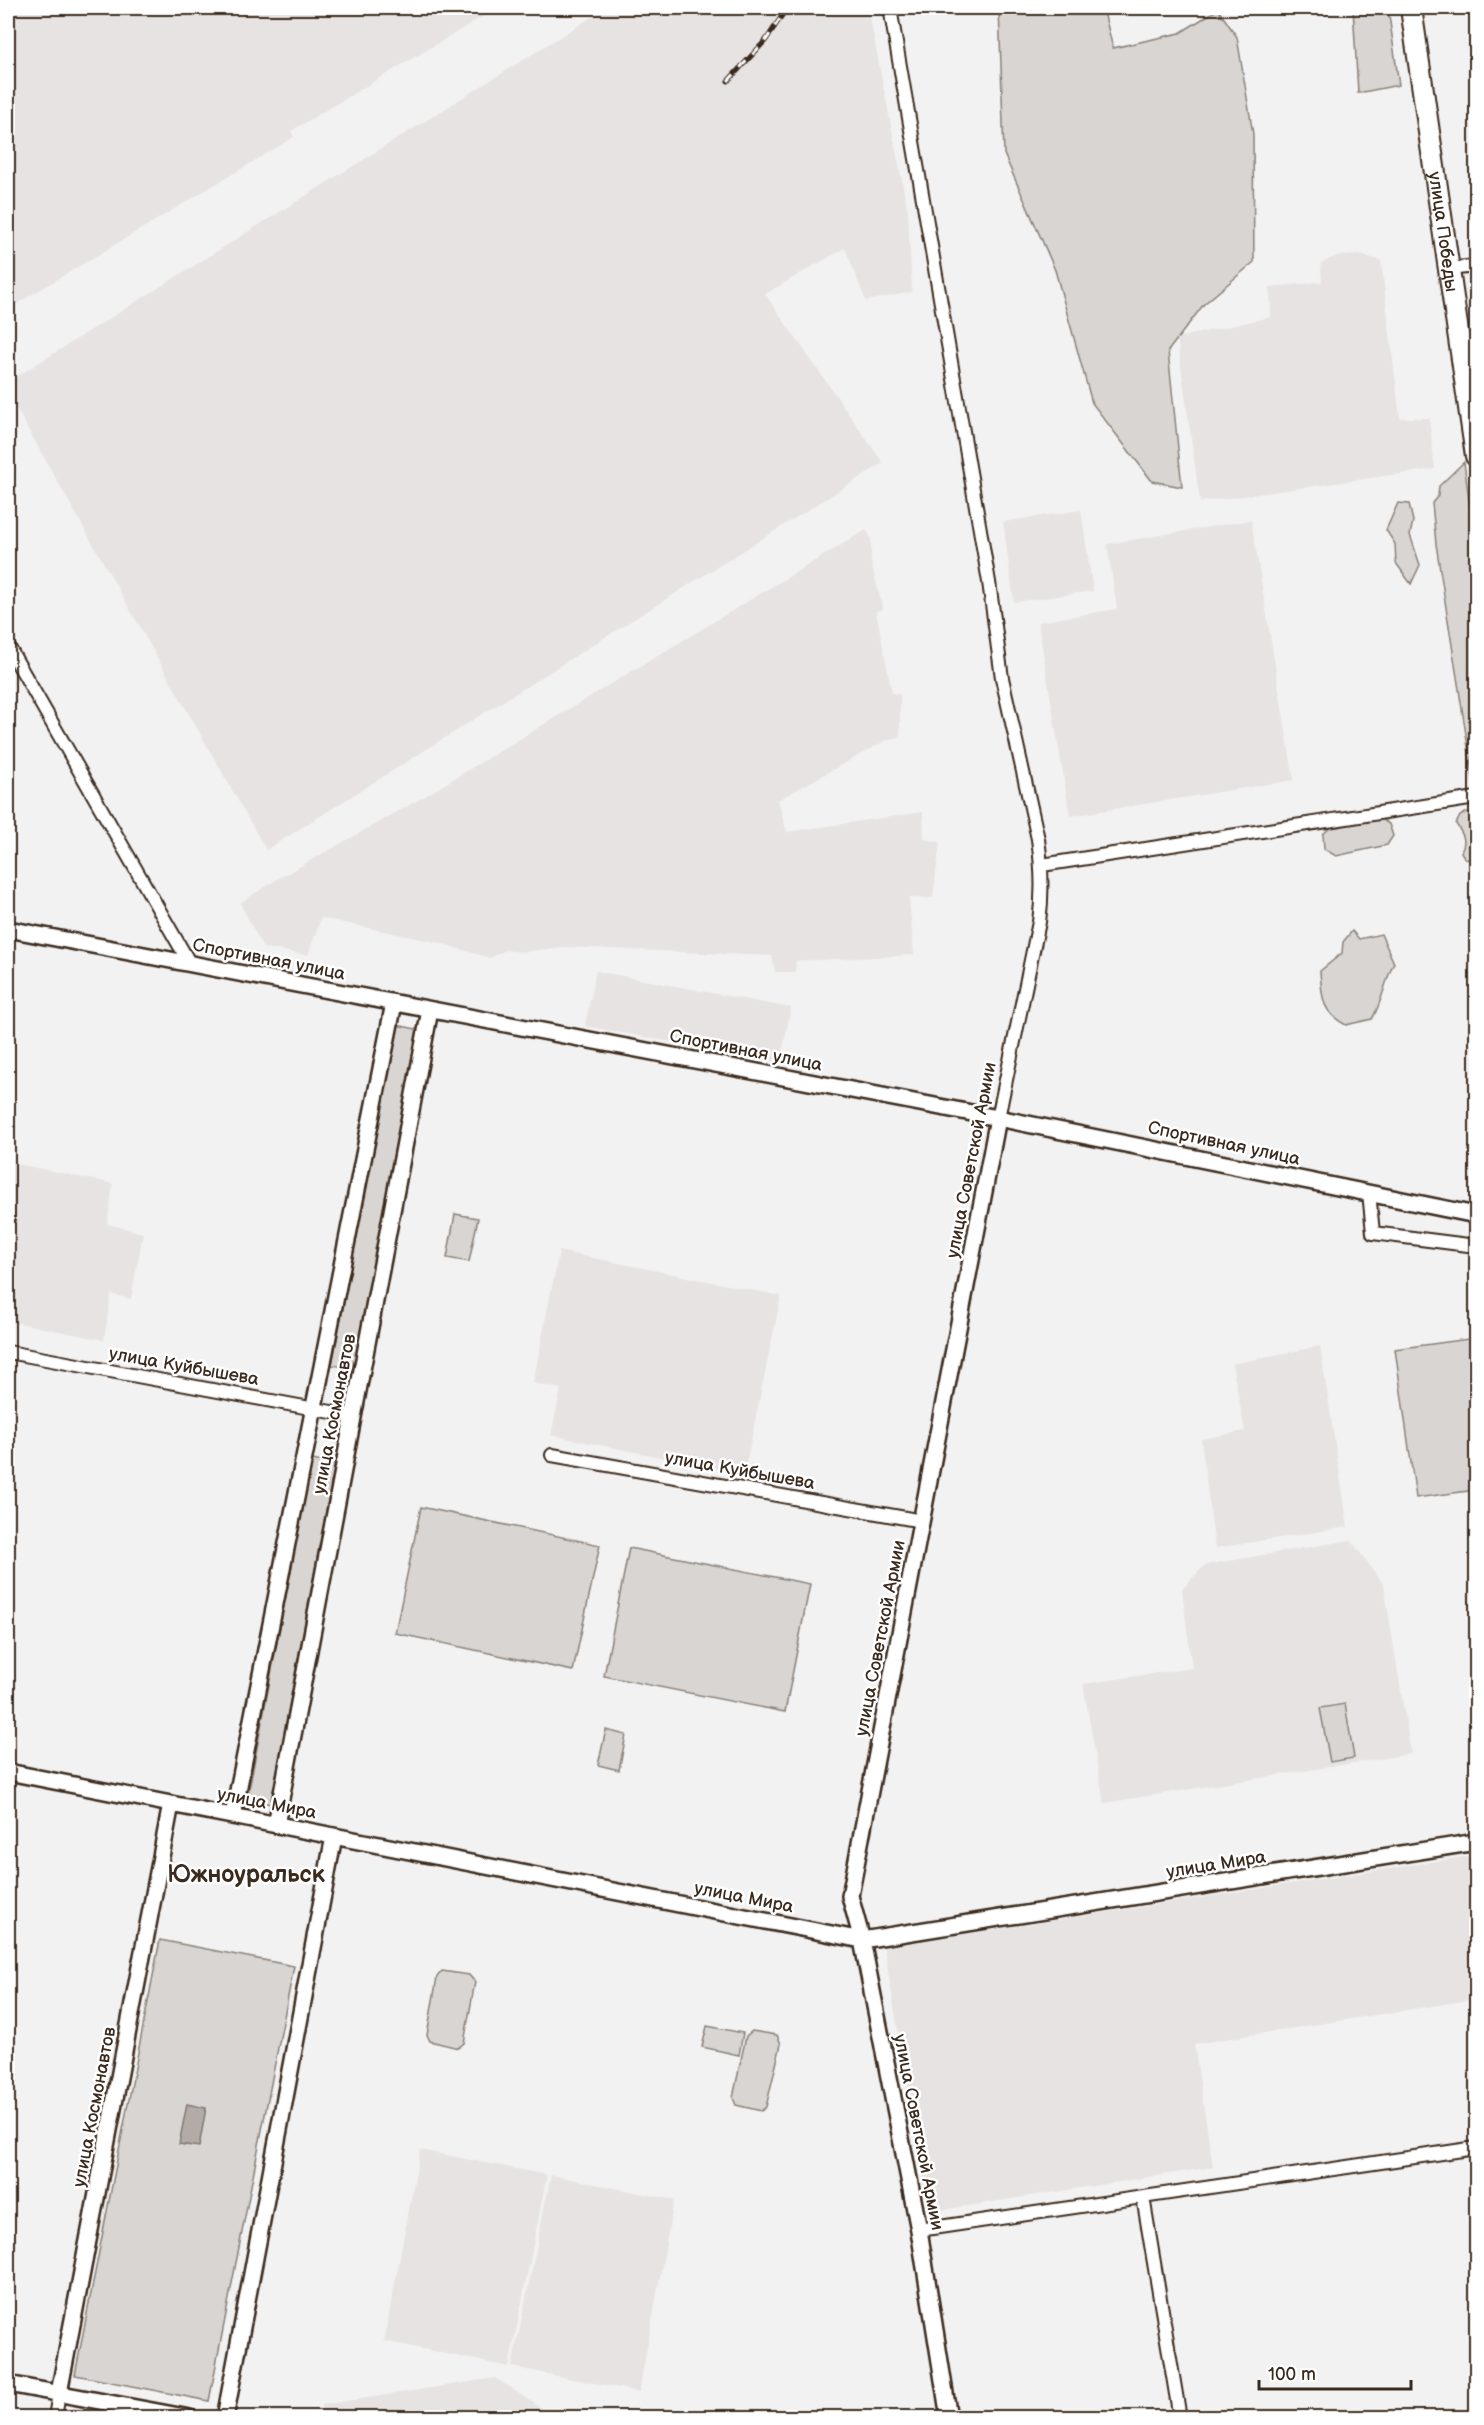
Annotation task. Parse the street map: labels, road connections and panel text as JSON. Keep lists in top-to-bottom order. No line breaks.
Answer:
{"streets":{"highway":["улица Победы"],"street":["Спортивная улица","улица Советской Армии","улица Куйбышева","улица Космонавтов","улица Мира"]},"crossings":[["Спортивная улица","улица Советской Армии"],["Спортивная улица","улица Космонавтов"],["улица Советской Армии","улица Куйбышева"],["улица Советской Армии","улица Мира"],["улица Куйбышева","улица Космонавтов"],["улица Космонавтов","улица Мира"]],"districts":["Южноуральск"],"scale_bar":"100 m"}
